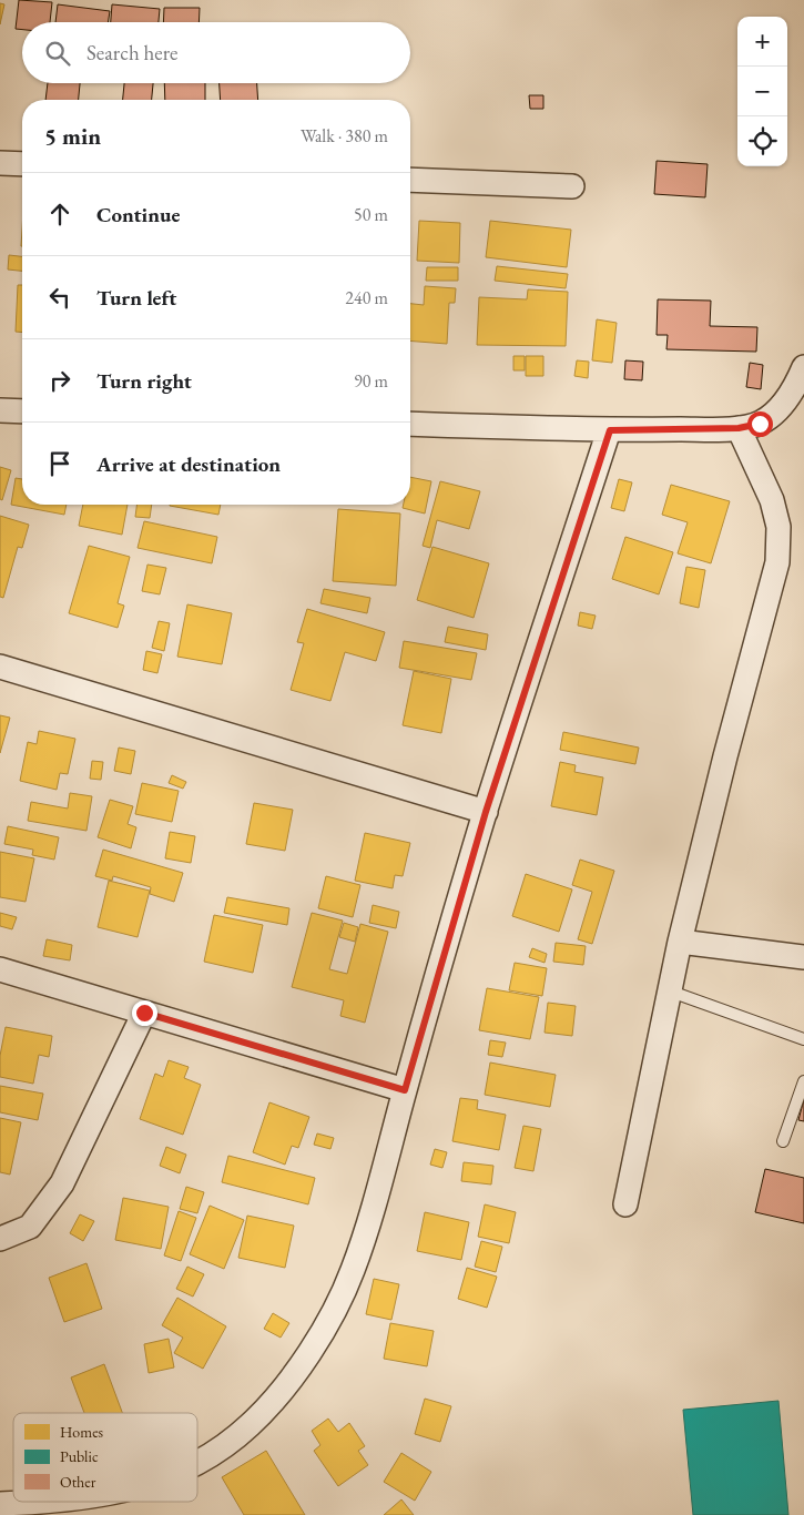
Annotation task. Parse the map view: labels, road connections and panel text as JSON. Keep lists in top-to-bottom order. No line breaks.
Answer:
{"legend":["Homes","Public","Other"],"page":{"map_buttons":["+","−"],"search":"Search here","heading":["5 min","Walk · 380 m"],"list":[["Continue","50 m"],["Turn left","240 m"],["Turn right","90 m"],"Arrive at destination"]}}
